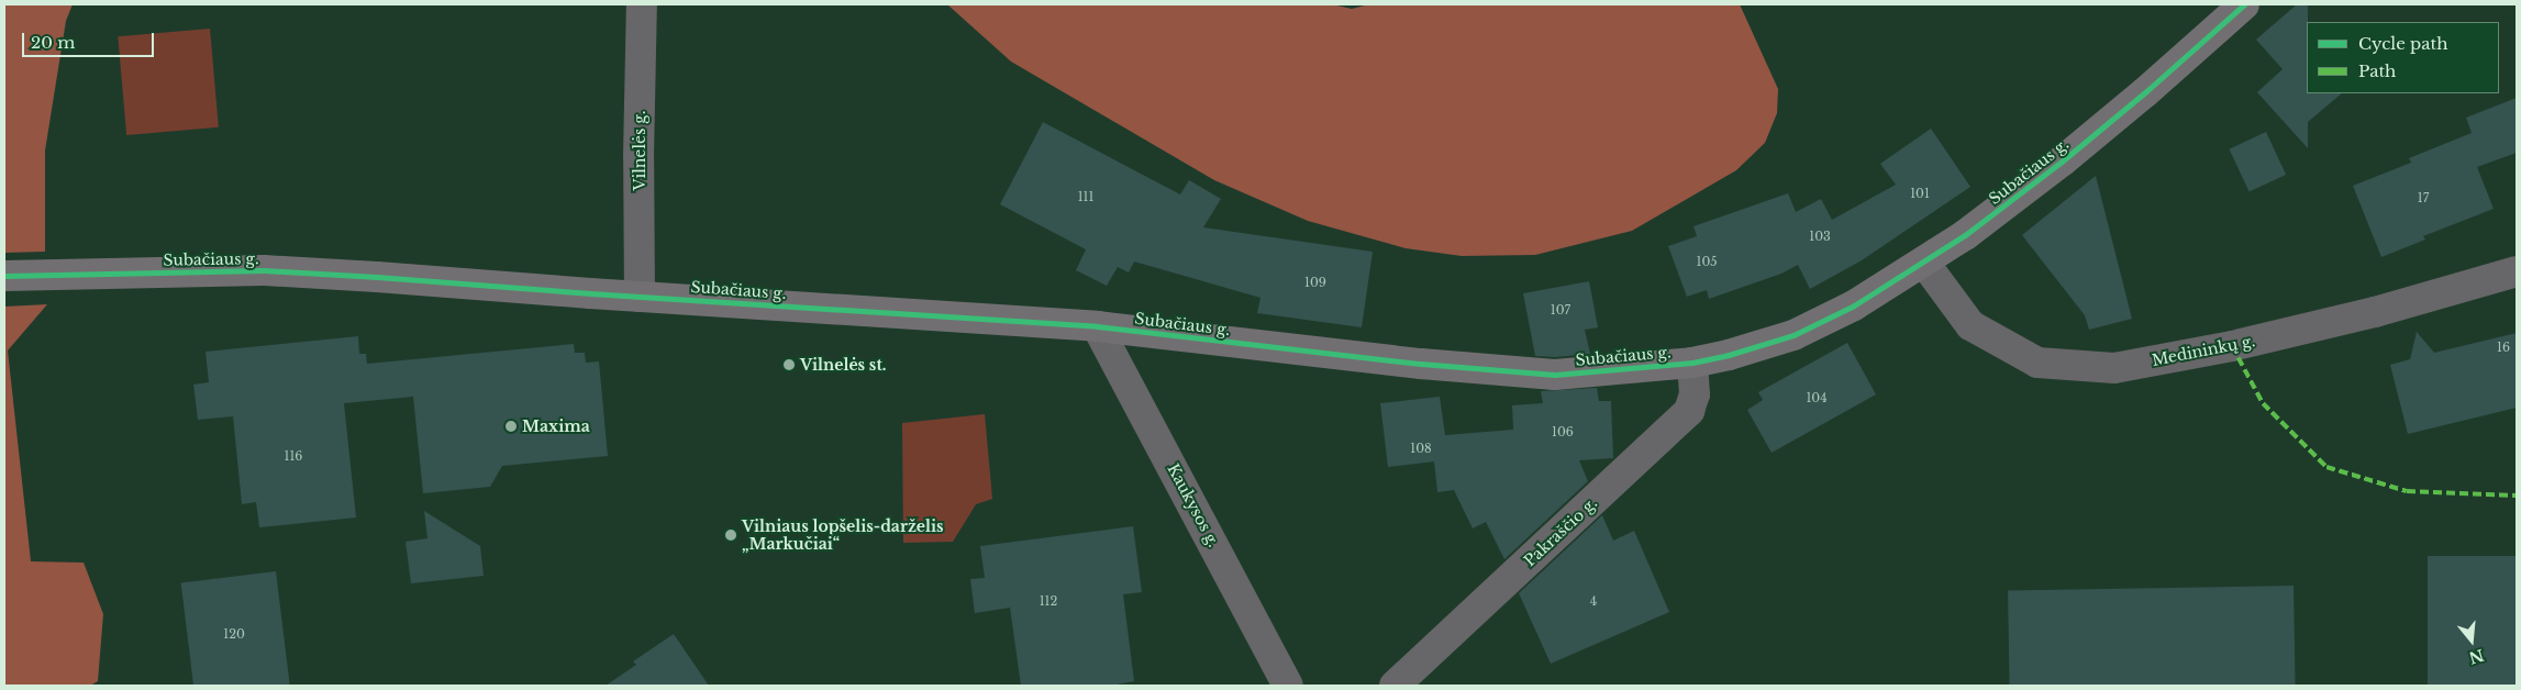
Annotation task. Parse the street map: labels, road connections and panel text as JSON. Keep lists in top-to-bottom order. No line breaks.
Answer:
{"streets":{"street":["Vilnelės g.","Subačiaus g.","Medininkų g.","Kaukysos g.","Pakraščio g."]},"crossings":[["Vilnelės g.","Subačiaus g."],["Subačiaus g.","Medininkų g."],["Subačiaus g.","Kaukysos g."],["Subačiaus g.","Pakraščio g."]],"places":["Vilnelės st.","Maxima","Vilniaus lopšelis-darželis „Markučiai“"],"house_numbers":["101","111","17","103","105","109","107","16","104","106","108","116","112","4","120"],"legend":["Cycle path","Path"],"scale_bar":"20 m","north":"bottom"}
